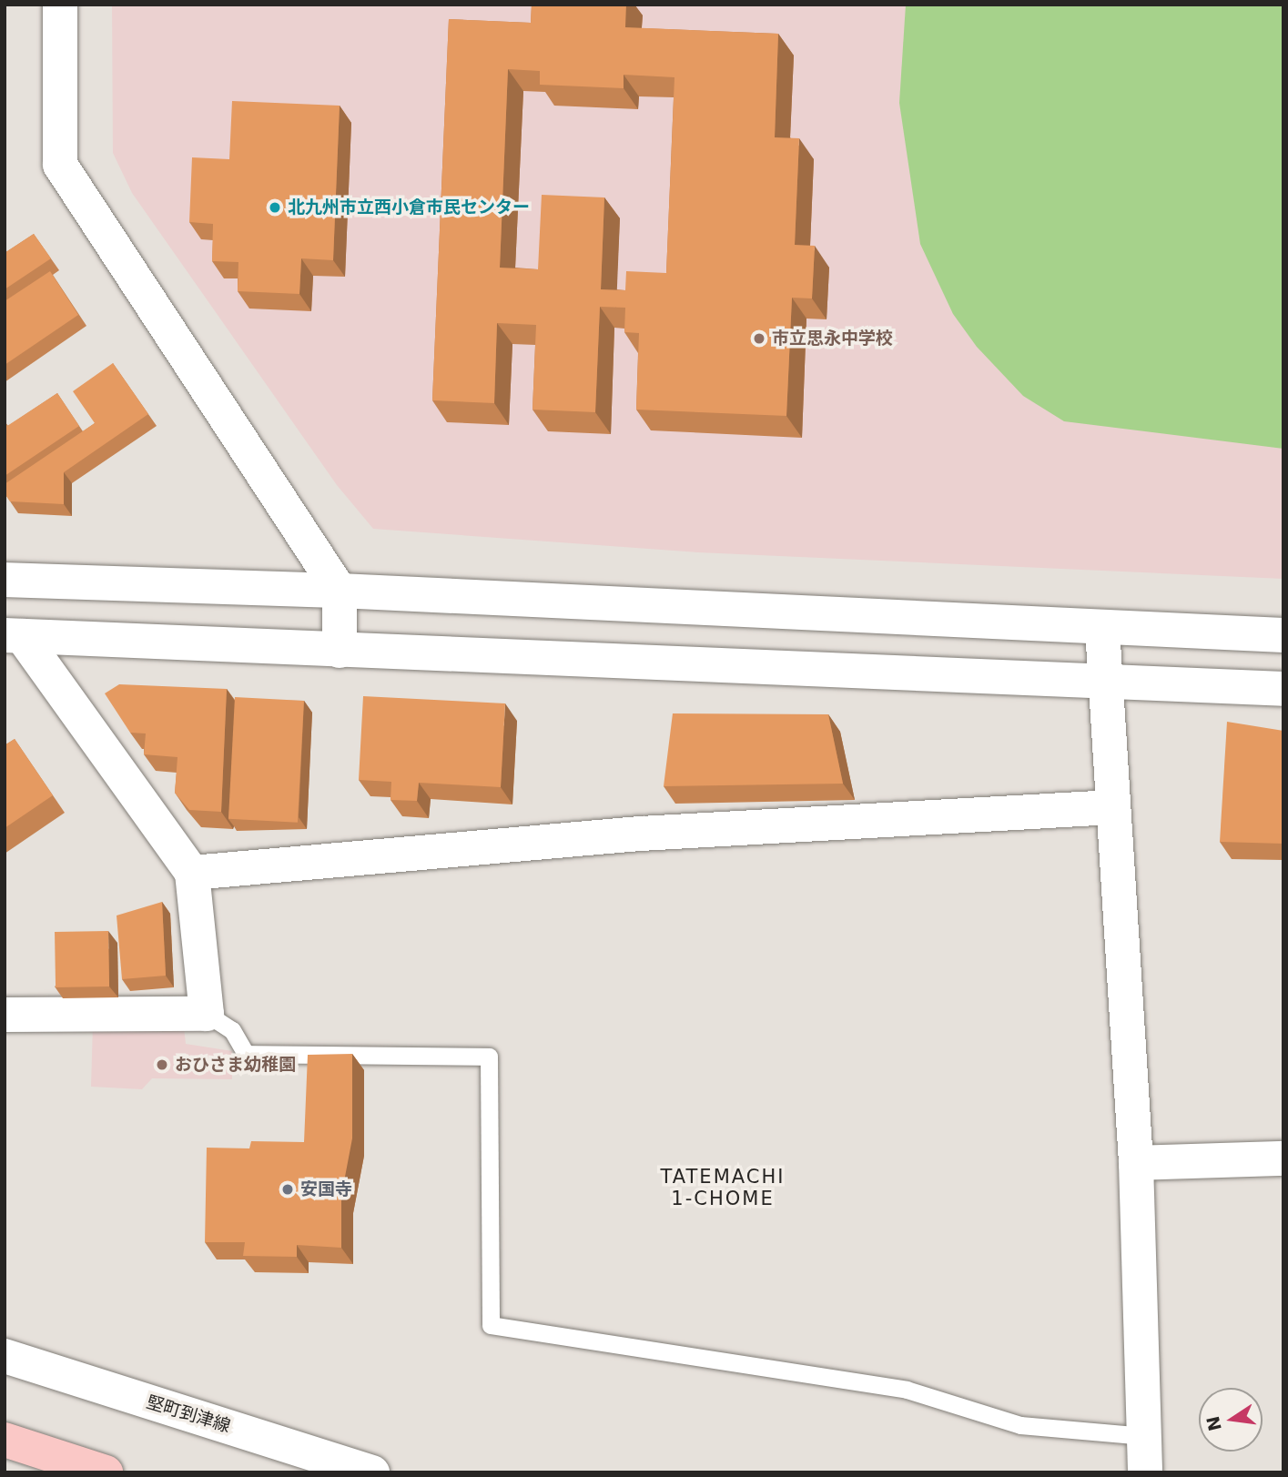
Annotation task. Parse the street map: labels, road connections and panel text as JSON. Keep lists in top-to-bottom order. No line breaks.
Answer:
{"streets":{"street":["堅町到津線"]},"districts":["TATEMACHI 1-CHOME"],"places":["北九州市立西小倉市民センター","市立思永中学校","おひさま幼稚園","安国寺"],"north":"left"}
